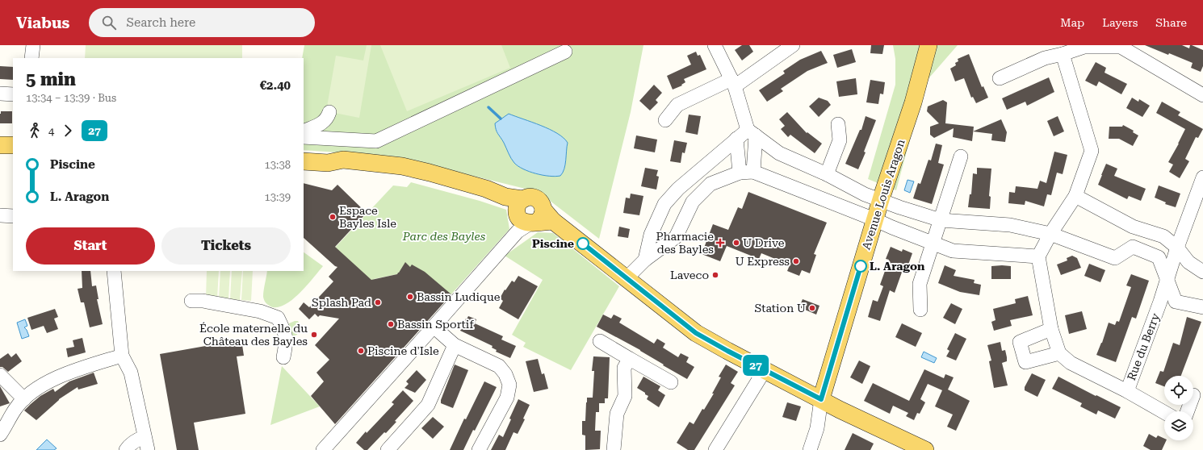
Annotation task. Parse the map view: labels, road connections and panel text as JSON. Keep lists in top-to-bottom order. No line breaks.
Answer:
{"streets":{"main road":["Avenue Louis Aragon"],"street":["Rue du Berry"]},"parks":["Parc des Bayles"],"places":{"other":["Espace Bayles Isle","U Drive","Piscine","U Express","L. Aragon","Laveco","Bassin Ludique","Splash Pad","Station U","Bassin Sportif","École maternelle du Château des Bayles","Piscine d'Isle"],"health":["Pharmacie des Bayles"]},"lines":["bus line 27"],"page":{"header":"Viabus","search":"Search here","nav":["Map","Layers","Share"],"on_map":"27","heading":["5 min","13:34 – 13:39 · Bus","€2.40"],"legs":["4","27"],"list":[{"name":"Piscine","value":"13:38"},{"name":"L. Aragon","value":"13:39"}],"buttons":["Start","Tickets"]}}
